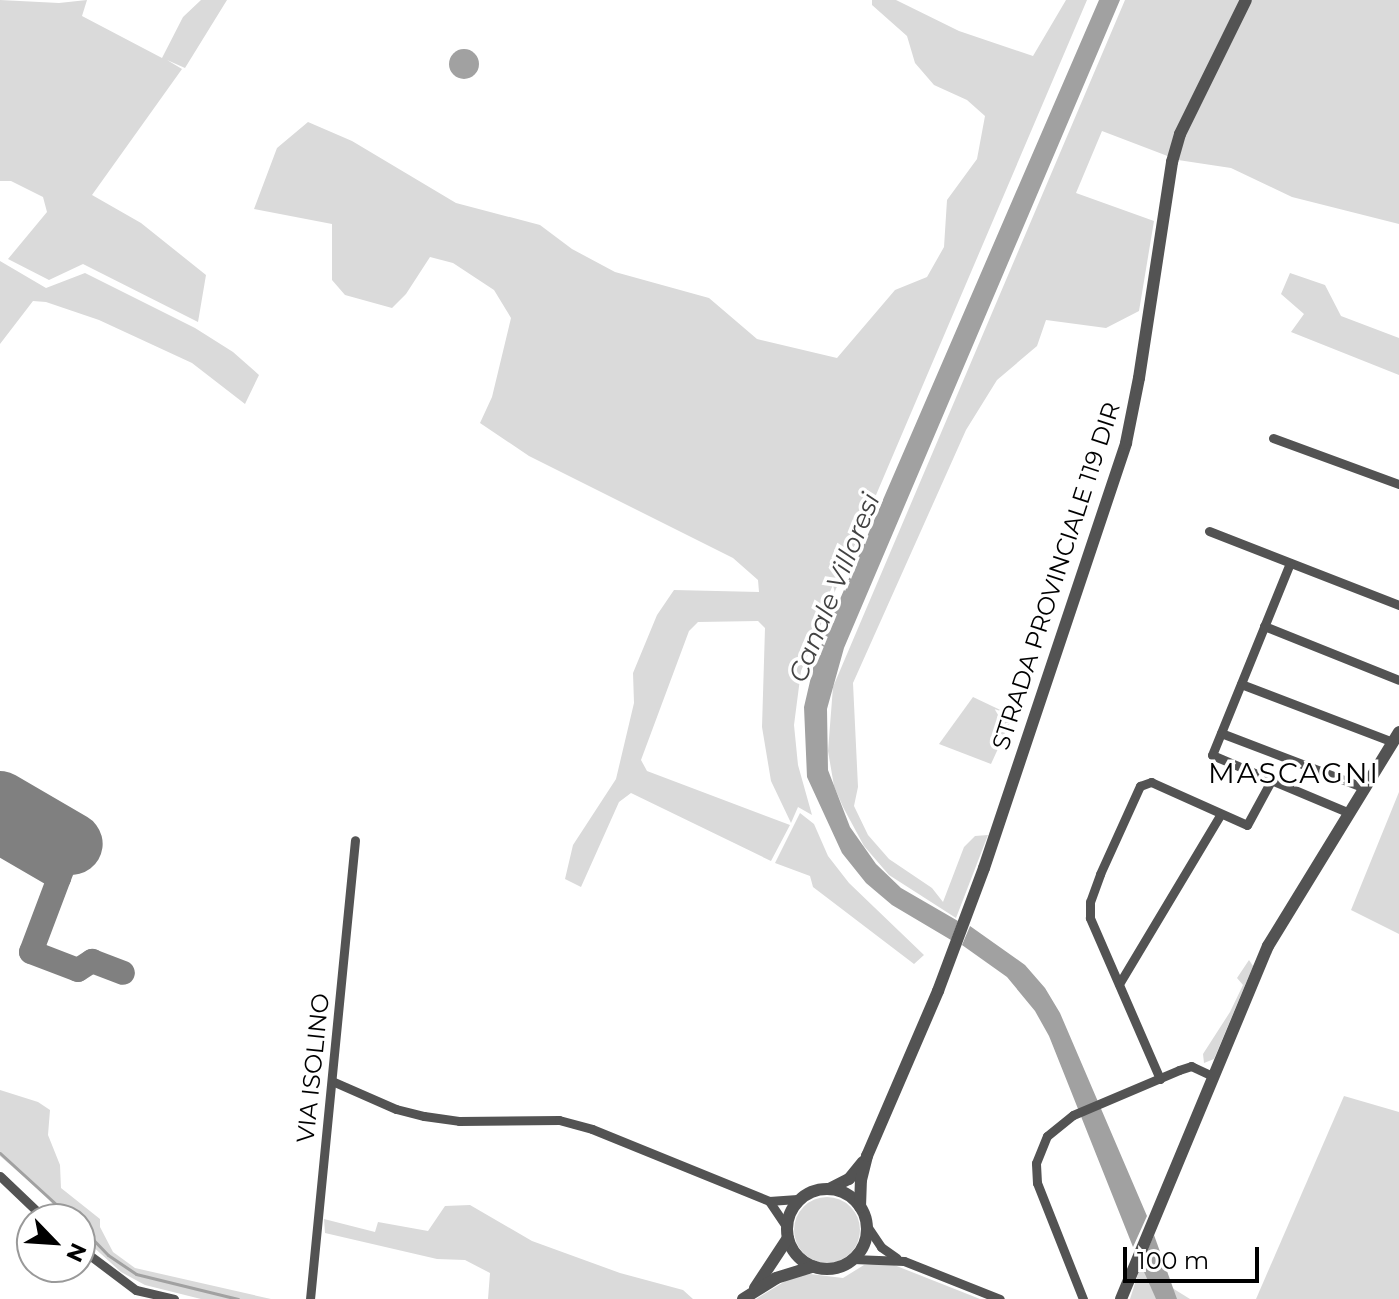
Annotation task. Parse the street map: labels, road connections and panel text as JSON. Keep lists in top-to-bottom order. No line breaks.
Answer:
{"streets":{"street":["STRADA PROVINCIALE 119 DIR","VIA ISOLINO"]},"districts":["MASCAGNI"],"water":["Canale Villoresi"],"scale_bar":"100 m","north":"bottom right"}
